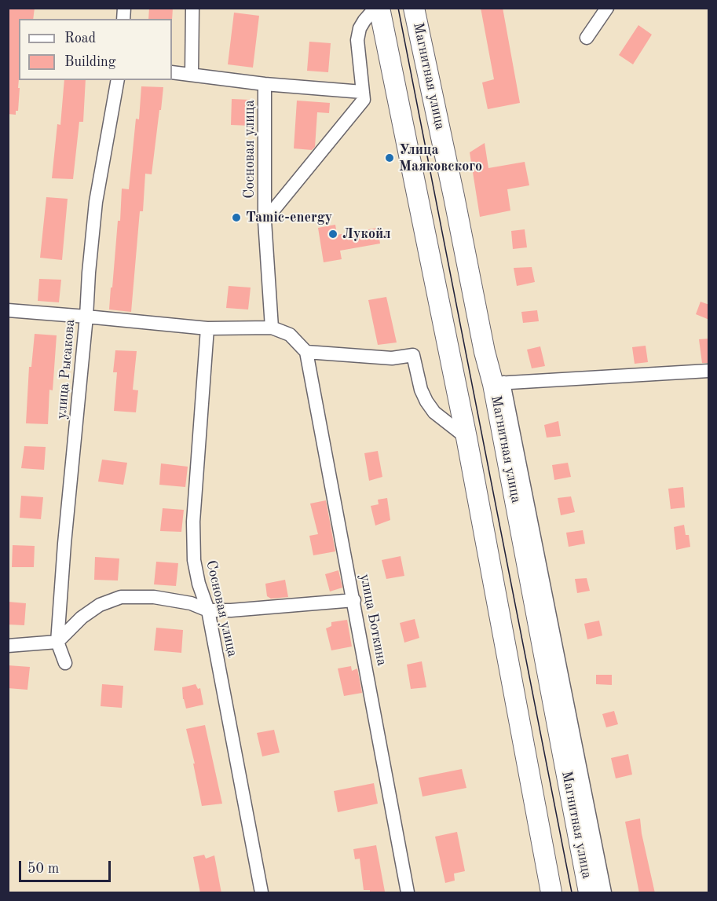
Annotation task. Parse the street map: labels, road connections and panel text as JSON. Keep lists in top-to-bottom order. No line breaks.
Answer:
{"streets":{"main road":["Магнитная улица"],"street":["Сосновая улица","улица Рысакова","улица Боткина"]},"places":["Улица Маяковского","Tamic-energy","Лукойл"],"legend":["Road","Building"],"scale_bar":"50 m"}
